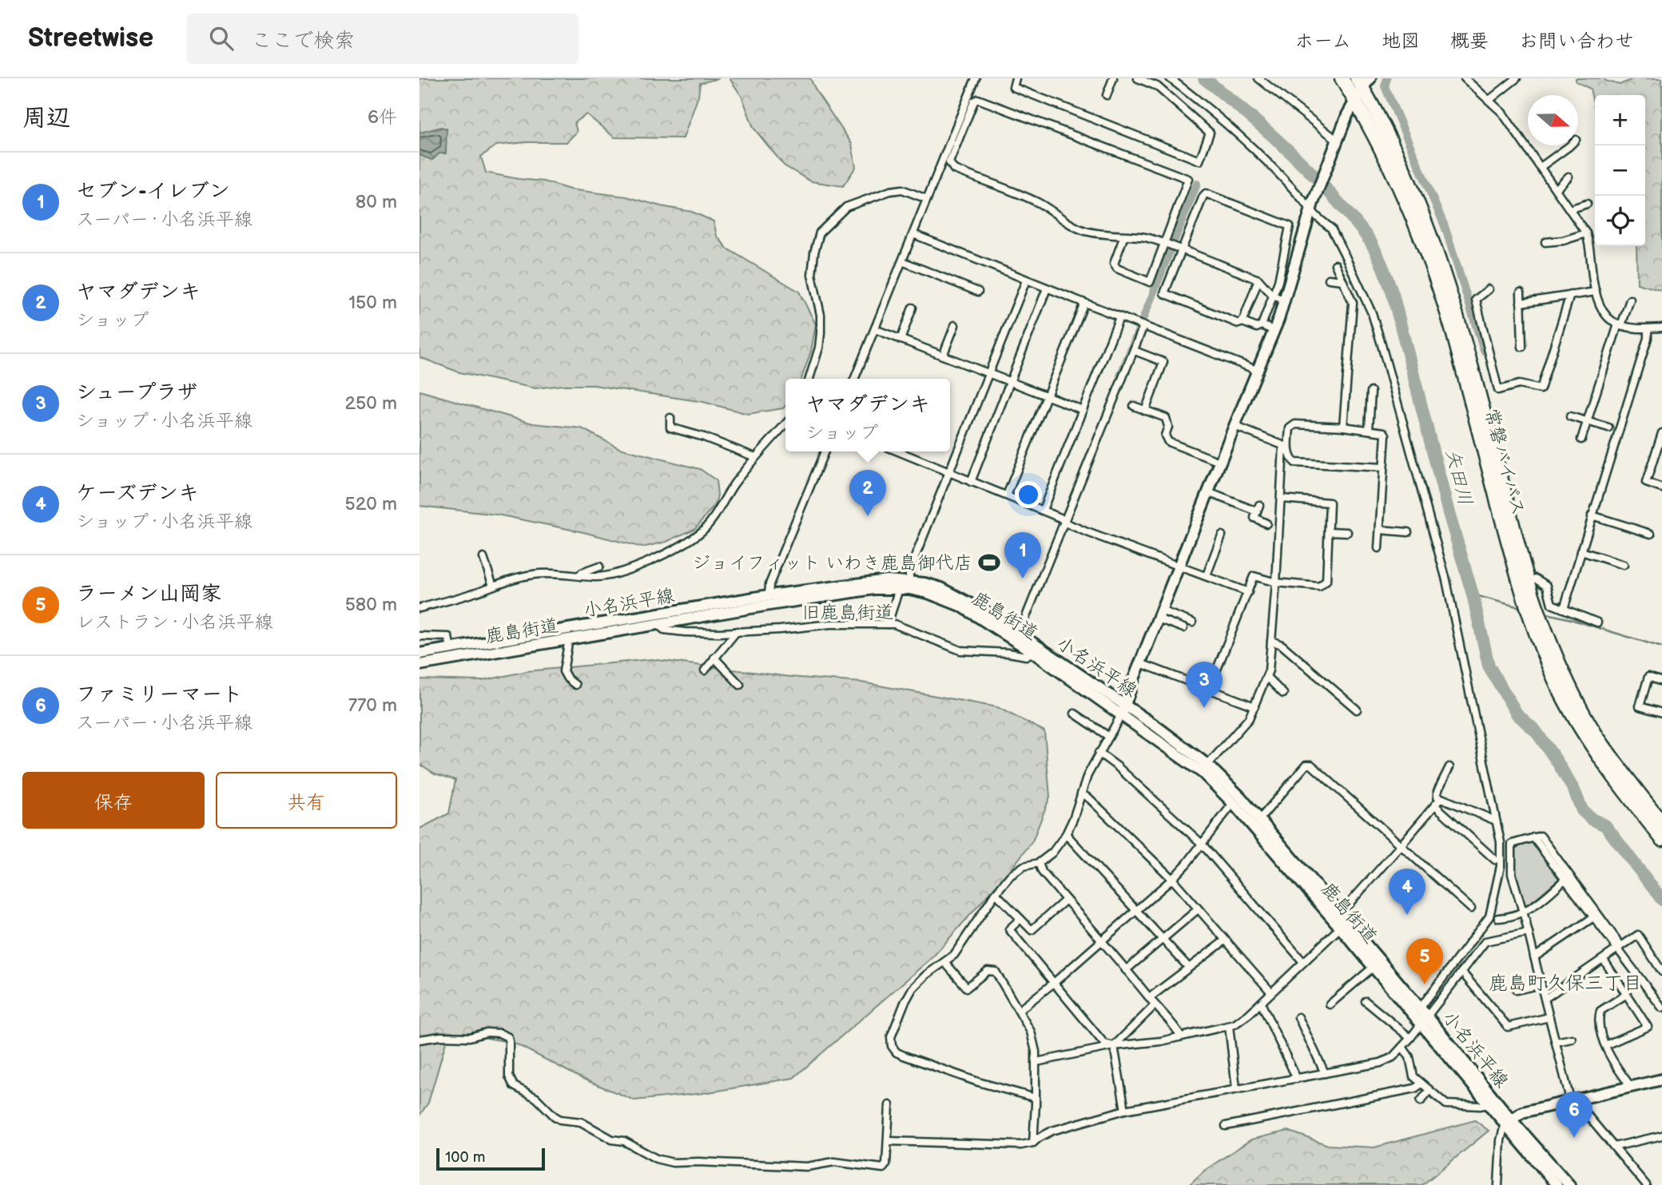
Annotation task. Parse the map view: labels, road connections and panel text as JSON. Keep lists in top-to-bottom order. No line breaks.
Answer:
{"streets":{"highway":["常磐バイパス"],"main road":["小名浜平線","鹿島街道"],"street":["旧鹿島街道"]},"crossings":[["小名浜平線","鹿島街道"],["旧鹿島街道","鹿島街道"]],"districts":["鹿島町久保三丁目"],"water":["矢田川"],"places":{"sports":["ジョイフィット いわき鹿島御代店"]},"scale_bar":"100 m","north":"right","page":{"header":"Streetwise","search":"ここで検索","nav":["ホーム","地図","概要","お問い合わせ"],"heading":["周辺","6件"],"map_buttons":["+","−"],"list":[{"mark":"1","name":"セブン-イレブン","note":"スーパー · 小名浜平線","value":"80 m"},{"mark":"2","name":"ヤマダデンキ","note":"ショップ","value":"150 m"},{"mark":"3","name":"シュープラザ","note":"ショップ · 小名浜平線","value":"250 m"},{"mark":"4","name":"ケーズデンキ","note":"ショップ · 小名浜平線","value":"520 m"},{"mark":"5","name":"ラーメン山岡家","note":"レストラン · 小名浜平線","value":"580 m"},{"mark":"6","name":"ファミリーマート","note":"スーパー · 小名浜平線","value":"770 m"}],"popup":["ヤマダデンキ","ショップ"],"pins":["2","1","3","4","5","6"],"buttons":["保存","共有"],"scale":"100 m"}}
